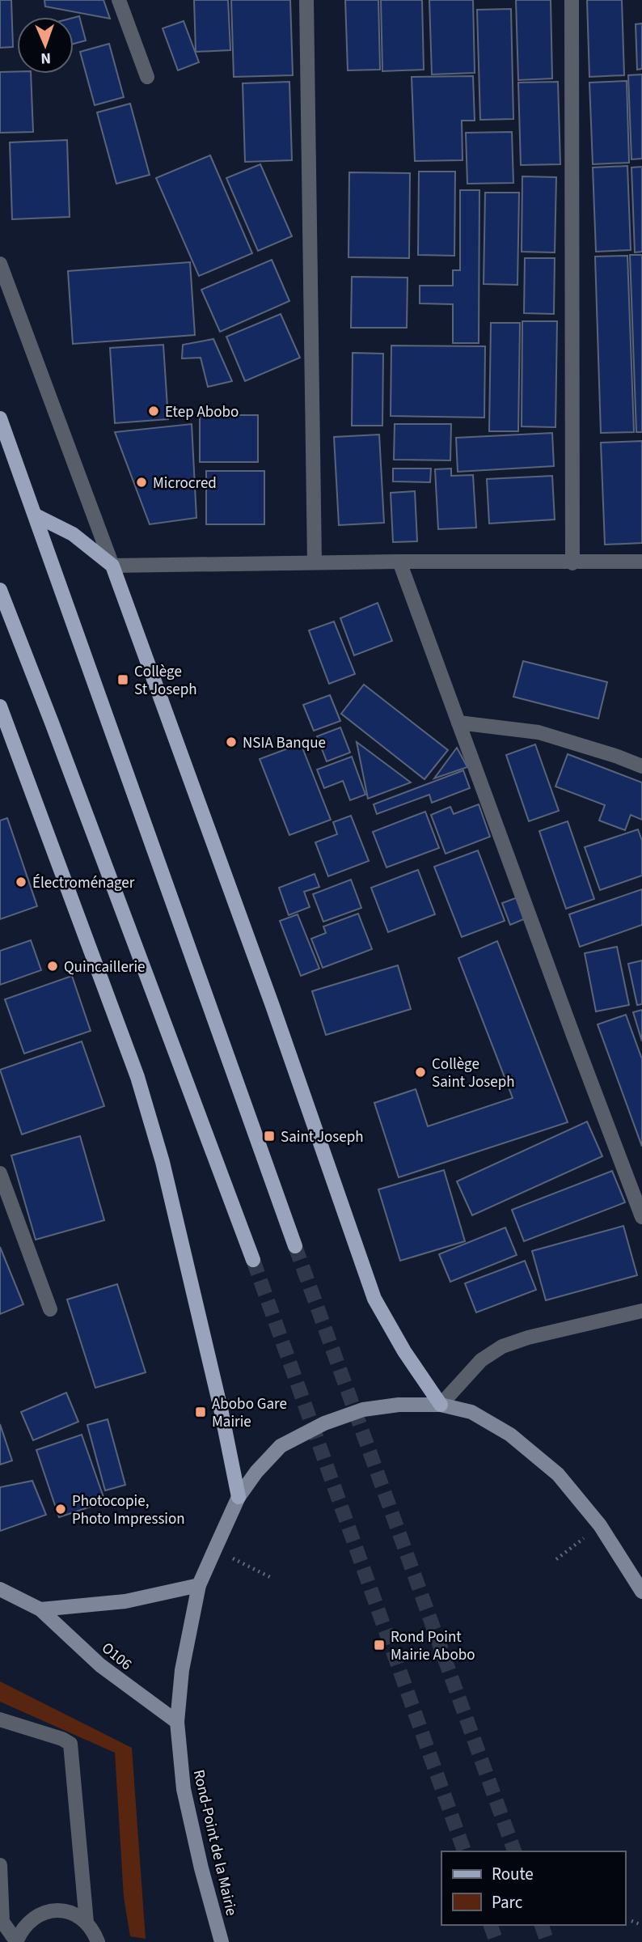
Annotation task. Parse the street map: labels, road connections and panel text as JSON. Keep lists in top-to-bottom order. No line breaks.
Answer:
{"streets":{"main road":["O106","Rond-Point de la Mairie"]},"crossings":[["O106","Rond-Point de la Mairie"]],"places":{"other":["Etep Abobo","Microcred","NSIA Banque","Électroménager","Quincaillerie","Collège Saint Joseph","Photocopie, Photo Impression"],"transit":["Collège St Joseph","Saint Joseph","Abobo Gare Mairie","Rond Point Mairie Abobo"]},"legend":["Route","Parc"],"north":"bottom"}
